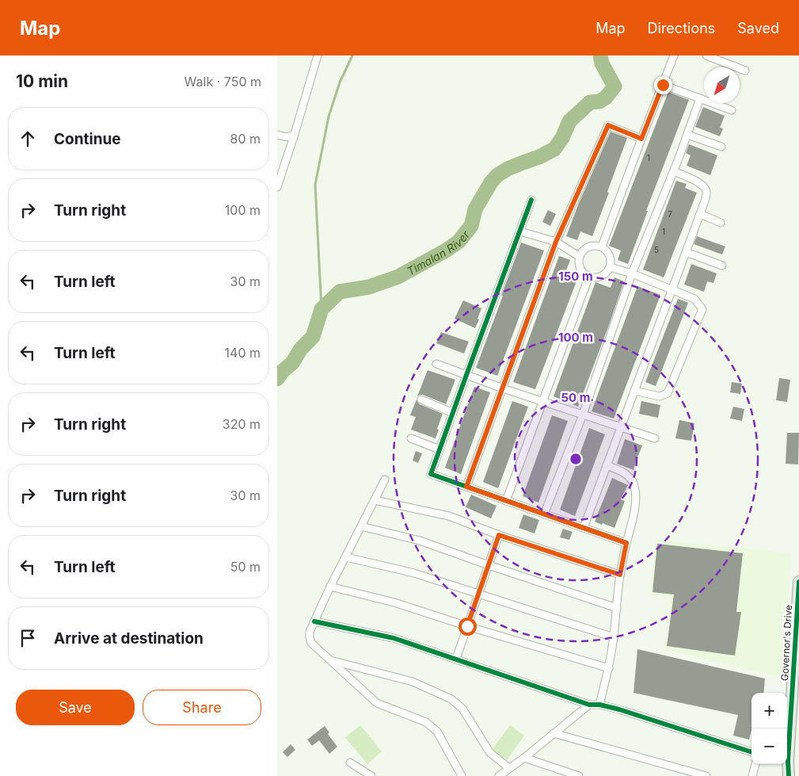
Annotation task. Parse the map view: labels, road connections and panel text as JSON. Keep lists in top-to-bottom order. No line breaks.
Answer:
{"streets":{"main road":["Governor's Drive"]},"water":["Timalan River"],"house_numbers":["1","7","1","5"],"north":"bottom left","page":{"header":"Map","nav":["Map","Directions","Saved"],"heading":["10 min","Walk · 750 m"],"list":[["Continue","80 m"],["Turn right","100 m"],["Turn left","30 m"],["Turn left","140 m"],["Turn right","320 m"],["Turn right","30 m"],["Turn left","50 m"],"Arrive at destination"],"buttons":["Save","Share"],"map_buttons":["+","−"]},"rings":["150 m","100 m","50 m"]}
